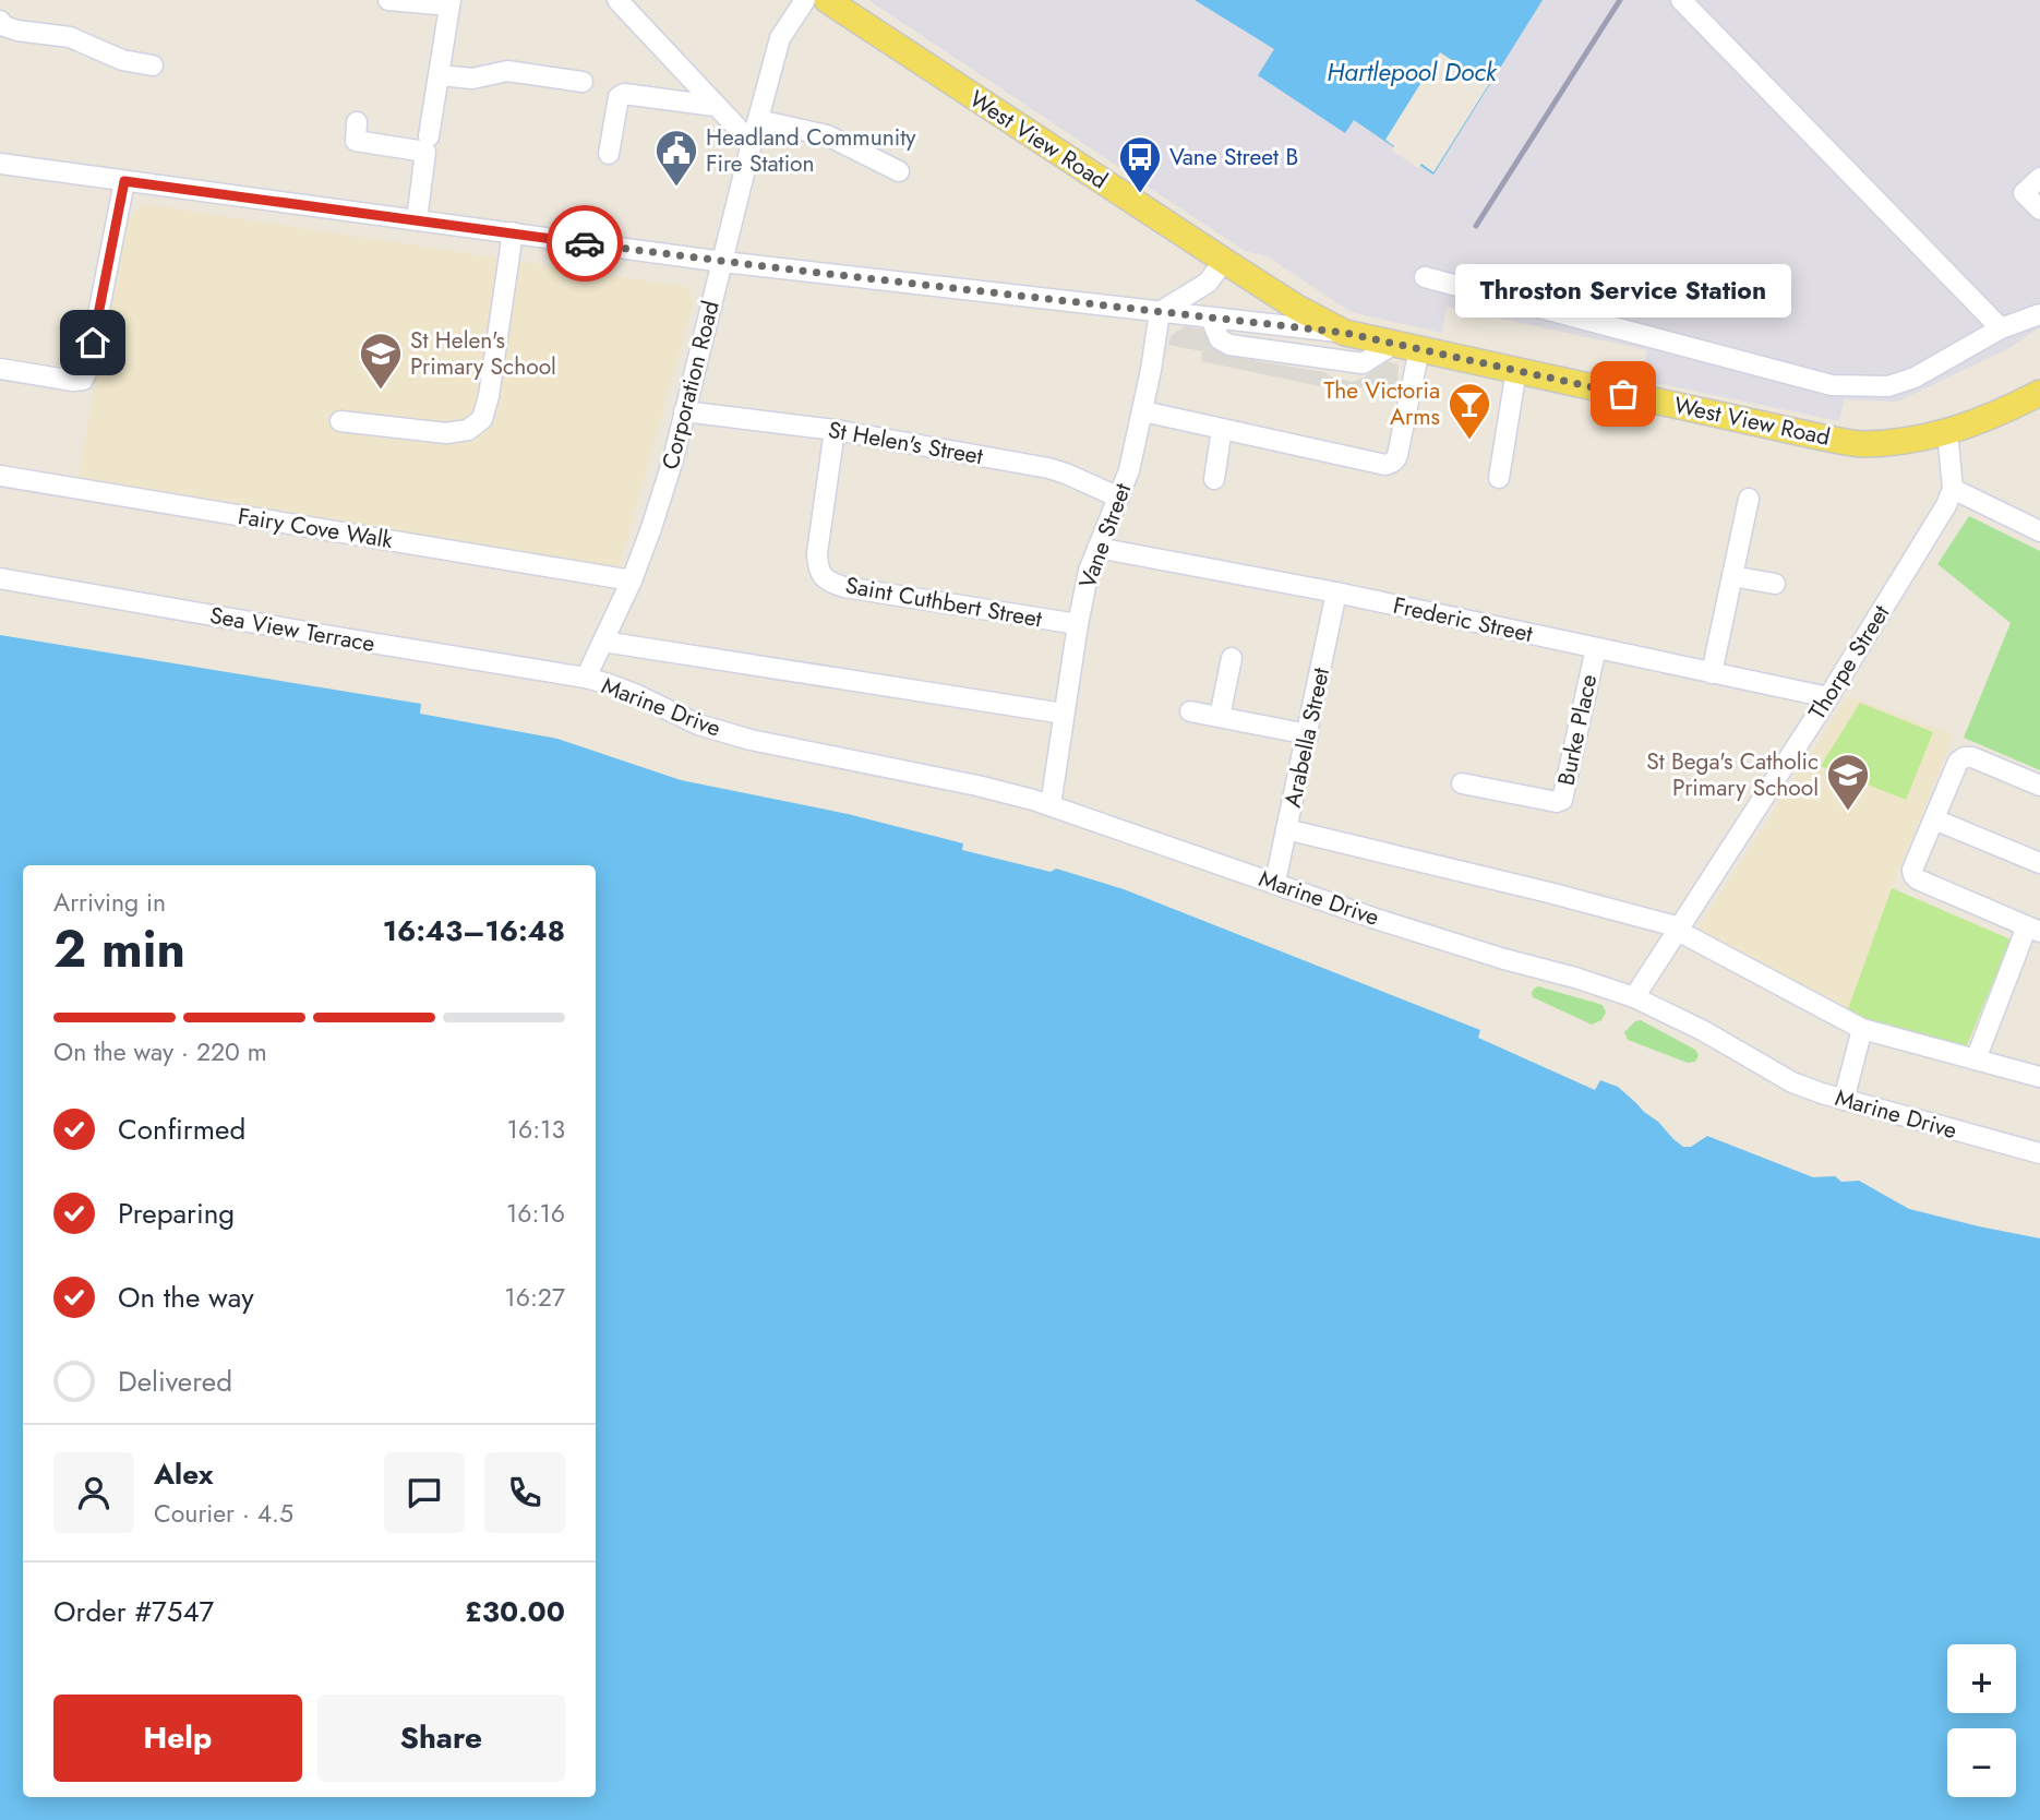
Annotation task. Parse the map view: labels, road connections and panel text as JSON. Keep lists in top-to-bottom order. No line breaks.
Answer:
{"streets":{"main road":["West View Road"],"street":["Corporation Road","St Helen's Street","Fairy Cove Walk","Vane Street","Saint Cuthbert Street","Frederic Street","Sea View Terrace","Thorpe Street","Marine Drive","Burke Place","Arabella Street"]},"crossings":[["Corporation Road","St Helen's Street"],["Corporation Road","Fairy Cove Walk"],["Corporation Road","Sea View Terrace"],["Corporation Road","Marine Drive"],["St Helen's Street","Vane Street"],["St Helen's Street","Saint Cuthbert Street"],["Vane Street","Saint Cuthbert Street"],["Vane Street","Frederic Street"],["Vane Street","Marine Drive"],["Frederic Street","Thorpe Street"],["Frederic Street","Burke Place"],["Frederic Street","Arabella Street"],["Sea View Terrace","Marine Drive"],["Thorpe Street","Marine Drive"],["Marine Drive","Arabella Street"]],"water":["Hartlepool Dock"],"places":{"public building":["Headland Community Fire Station"],"bus stop":["Vane Street B"],"school or university":["St Helen's Primary School","St Bega's Catholic Primary School"],"other":["Throston Service Station"],"bar":["The Victoria Arms"]},"page":{"bubble":"Throston Service Station","heading":["2 min","Arriving in","16:43–16:48"],"panel":["Alex","Courier · 4.5","Order #7547","£30.00"],"bar":"On the way · 220 m","list":[["Confirmed","16:13"],["Preparing","16:16"],["On the way","16:27"],"Delivered"],"map_buttons":["+","−"],"buttons":["Help","Share"]}}
